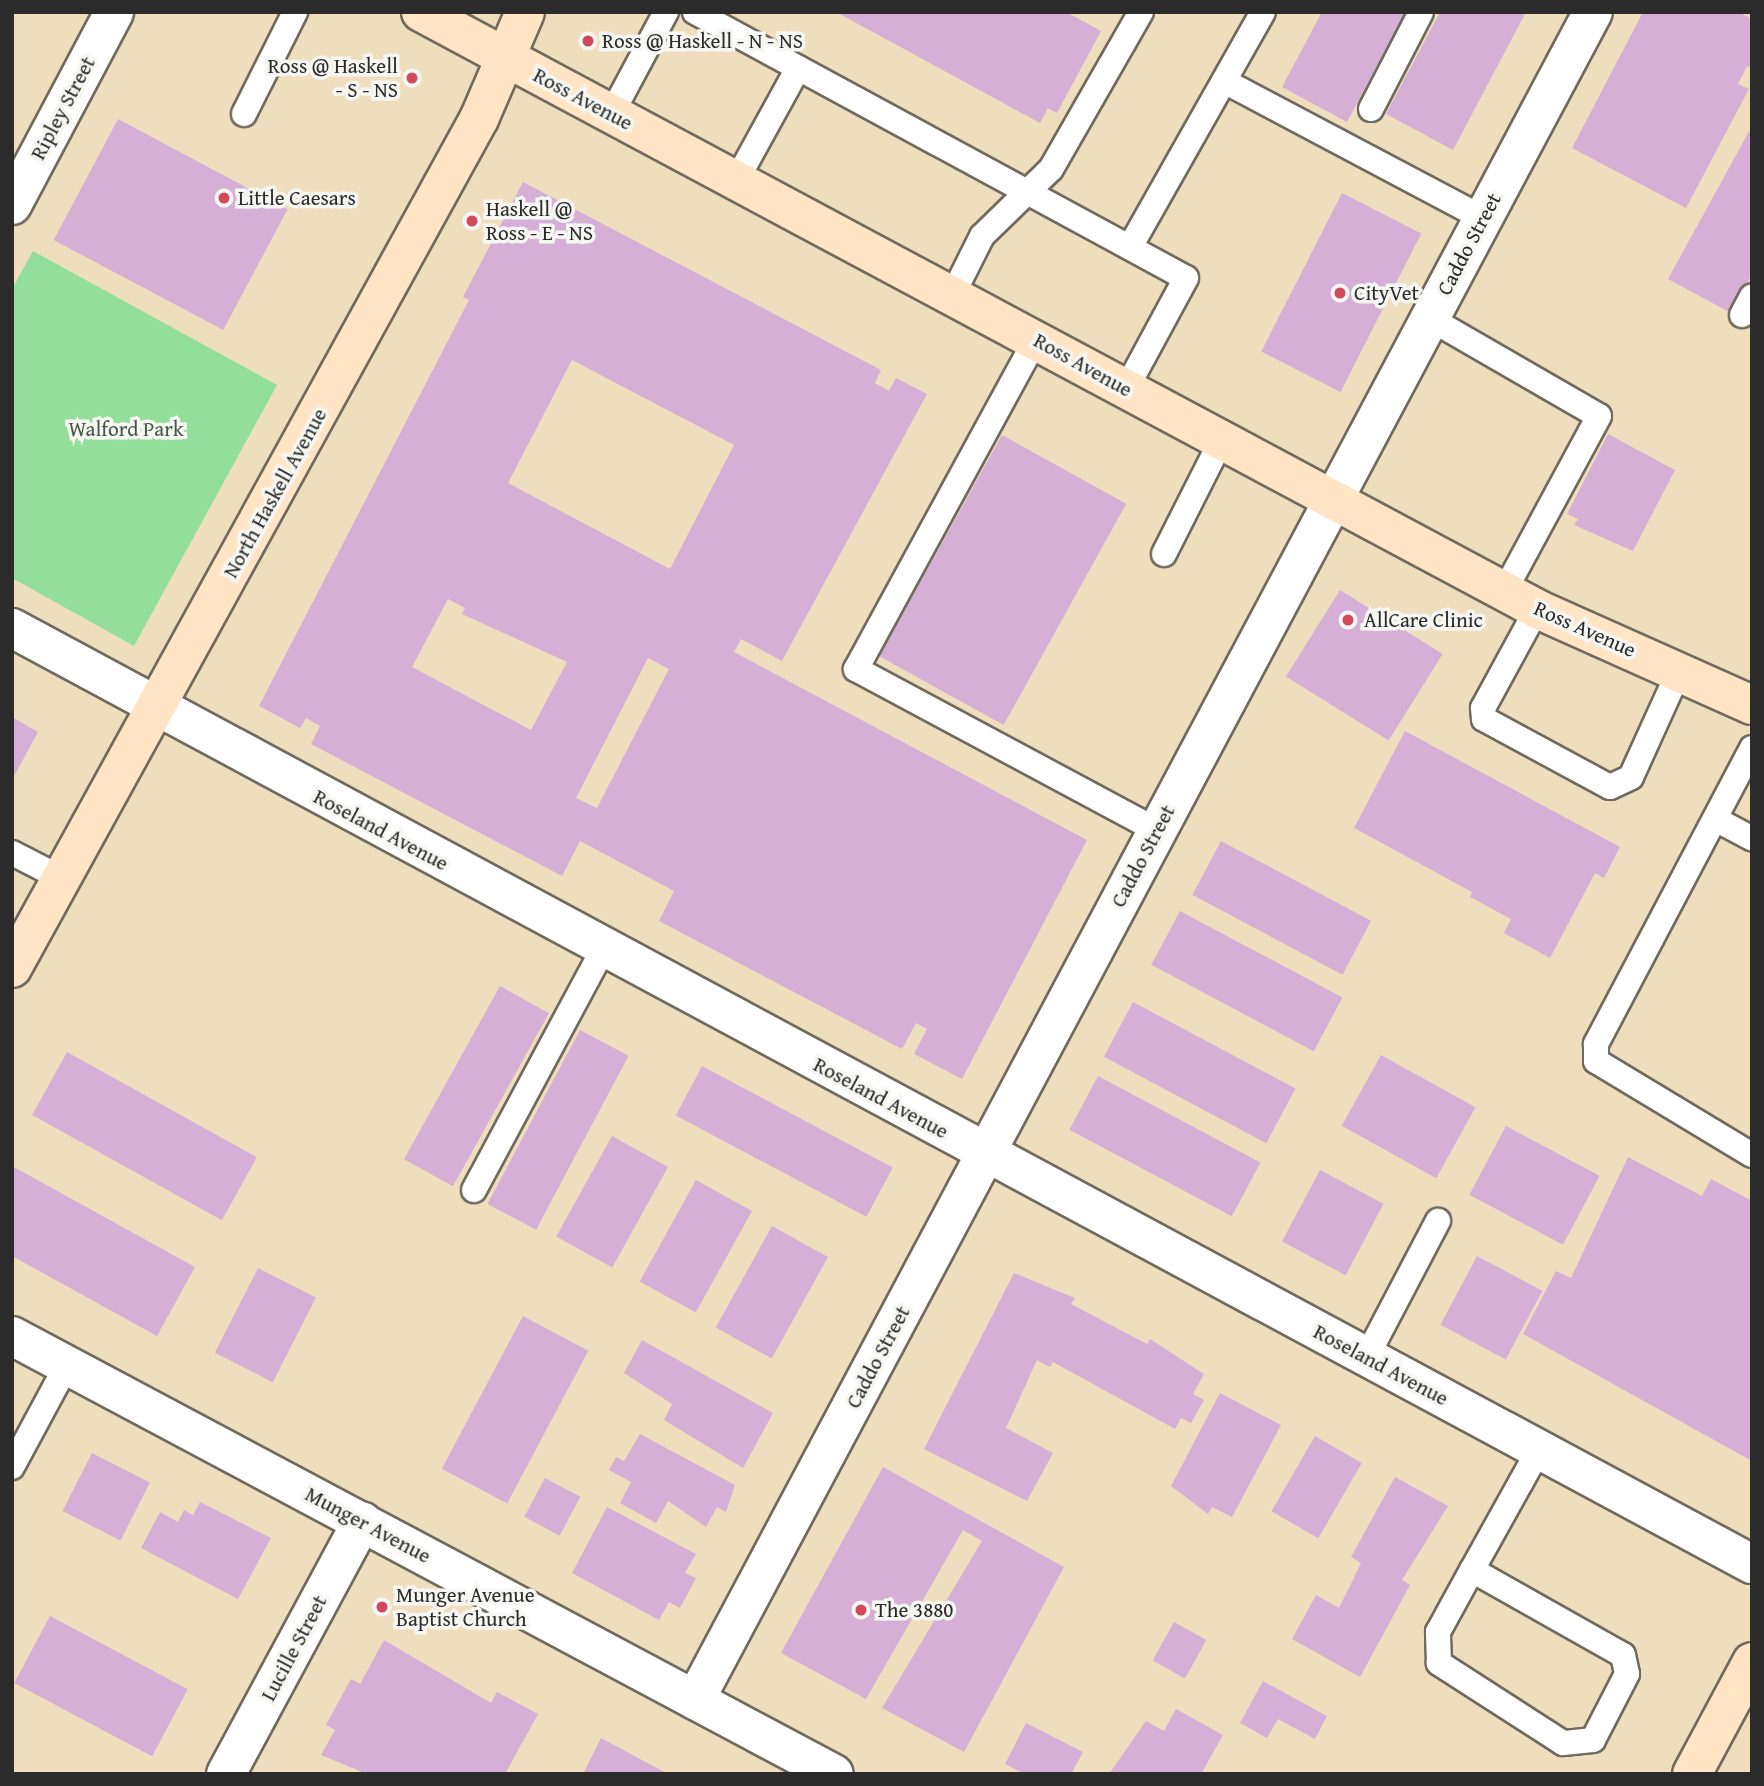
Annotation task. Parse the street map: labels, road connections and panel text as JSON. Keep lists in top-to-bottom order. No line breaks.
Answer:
{"streets":{"main road":["Ross Avenue","North Haskell Avenue"],"street":["Ripley Street","Caddo Street","Roseland Avenue","Munger Avenue","Lucille Street"]},"crossings":[["Ross Avenue","Caddo Street"],["Ross Avenue","North Haskell Avenue"],["Caddo Street","Roseland Avenue"],["Caddo Street","Munger Avenue"],["North Haskell Avenue","Roseland Avenue"],["Munger Avenue","Lucille Street"]],"parks":["Walford Park"],"places":["Ross @ Haskell - N - NS","Ross @ Haskell - S - NS","Little Caesars","Haskell @ Ross - E - NS","CityVet","AllCare Clinic","Munger Avenue Baptist Church","The 3880"]}
